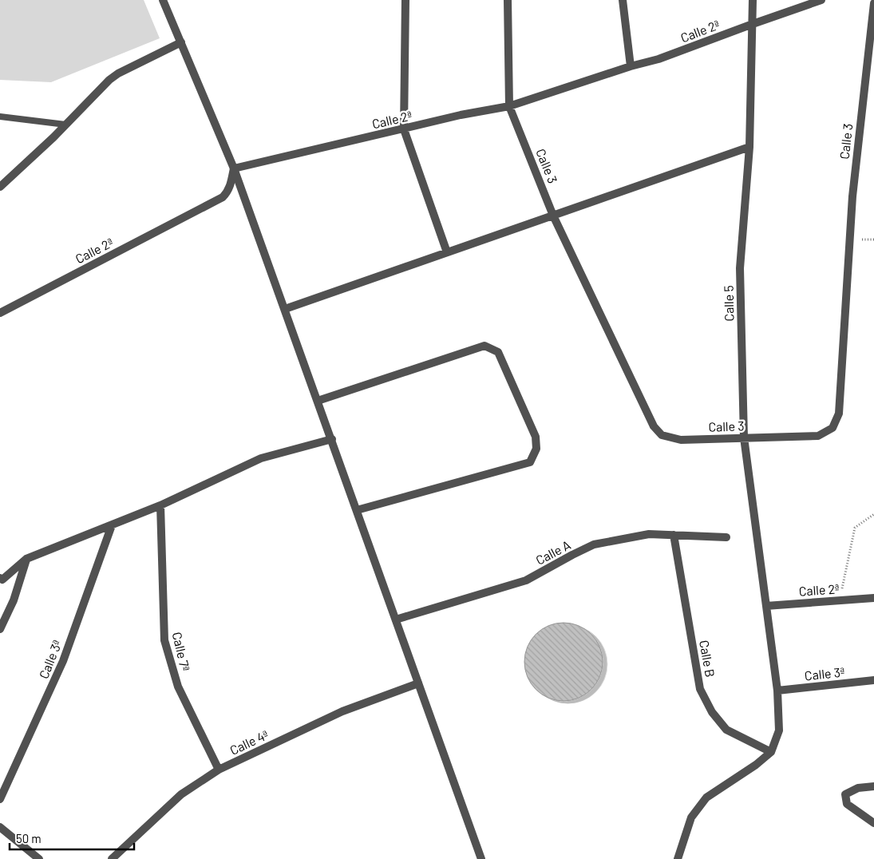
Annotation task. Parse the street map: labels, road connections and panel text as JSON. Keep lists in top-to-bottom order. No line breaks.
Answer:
{"streets":{"street":["Calle 2ª","Calle 3","Calle 5","Calle A","Calle 7ª","Calle B","Calle 3ª","Calle 4ª"]},"crossings":[["Calle 2ª","Calle 3"],["Calle 2ª","Calle 5"],["Calle 3","Calle 5"],["Calle 5","Calle B"],["Calle 5","Calle 3ª"],["Calle A","Calle B"],["Calle 7ª","Calle 4ª"]],"scale_bar":"50 m"}
